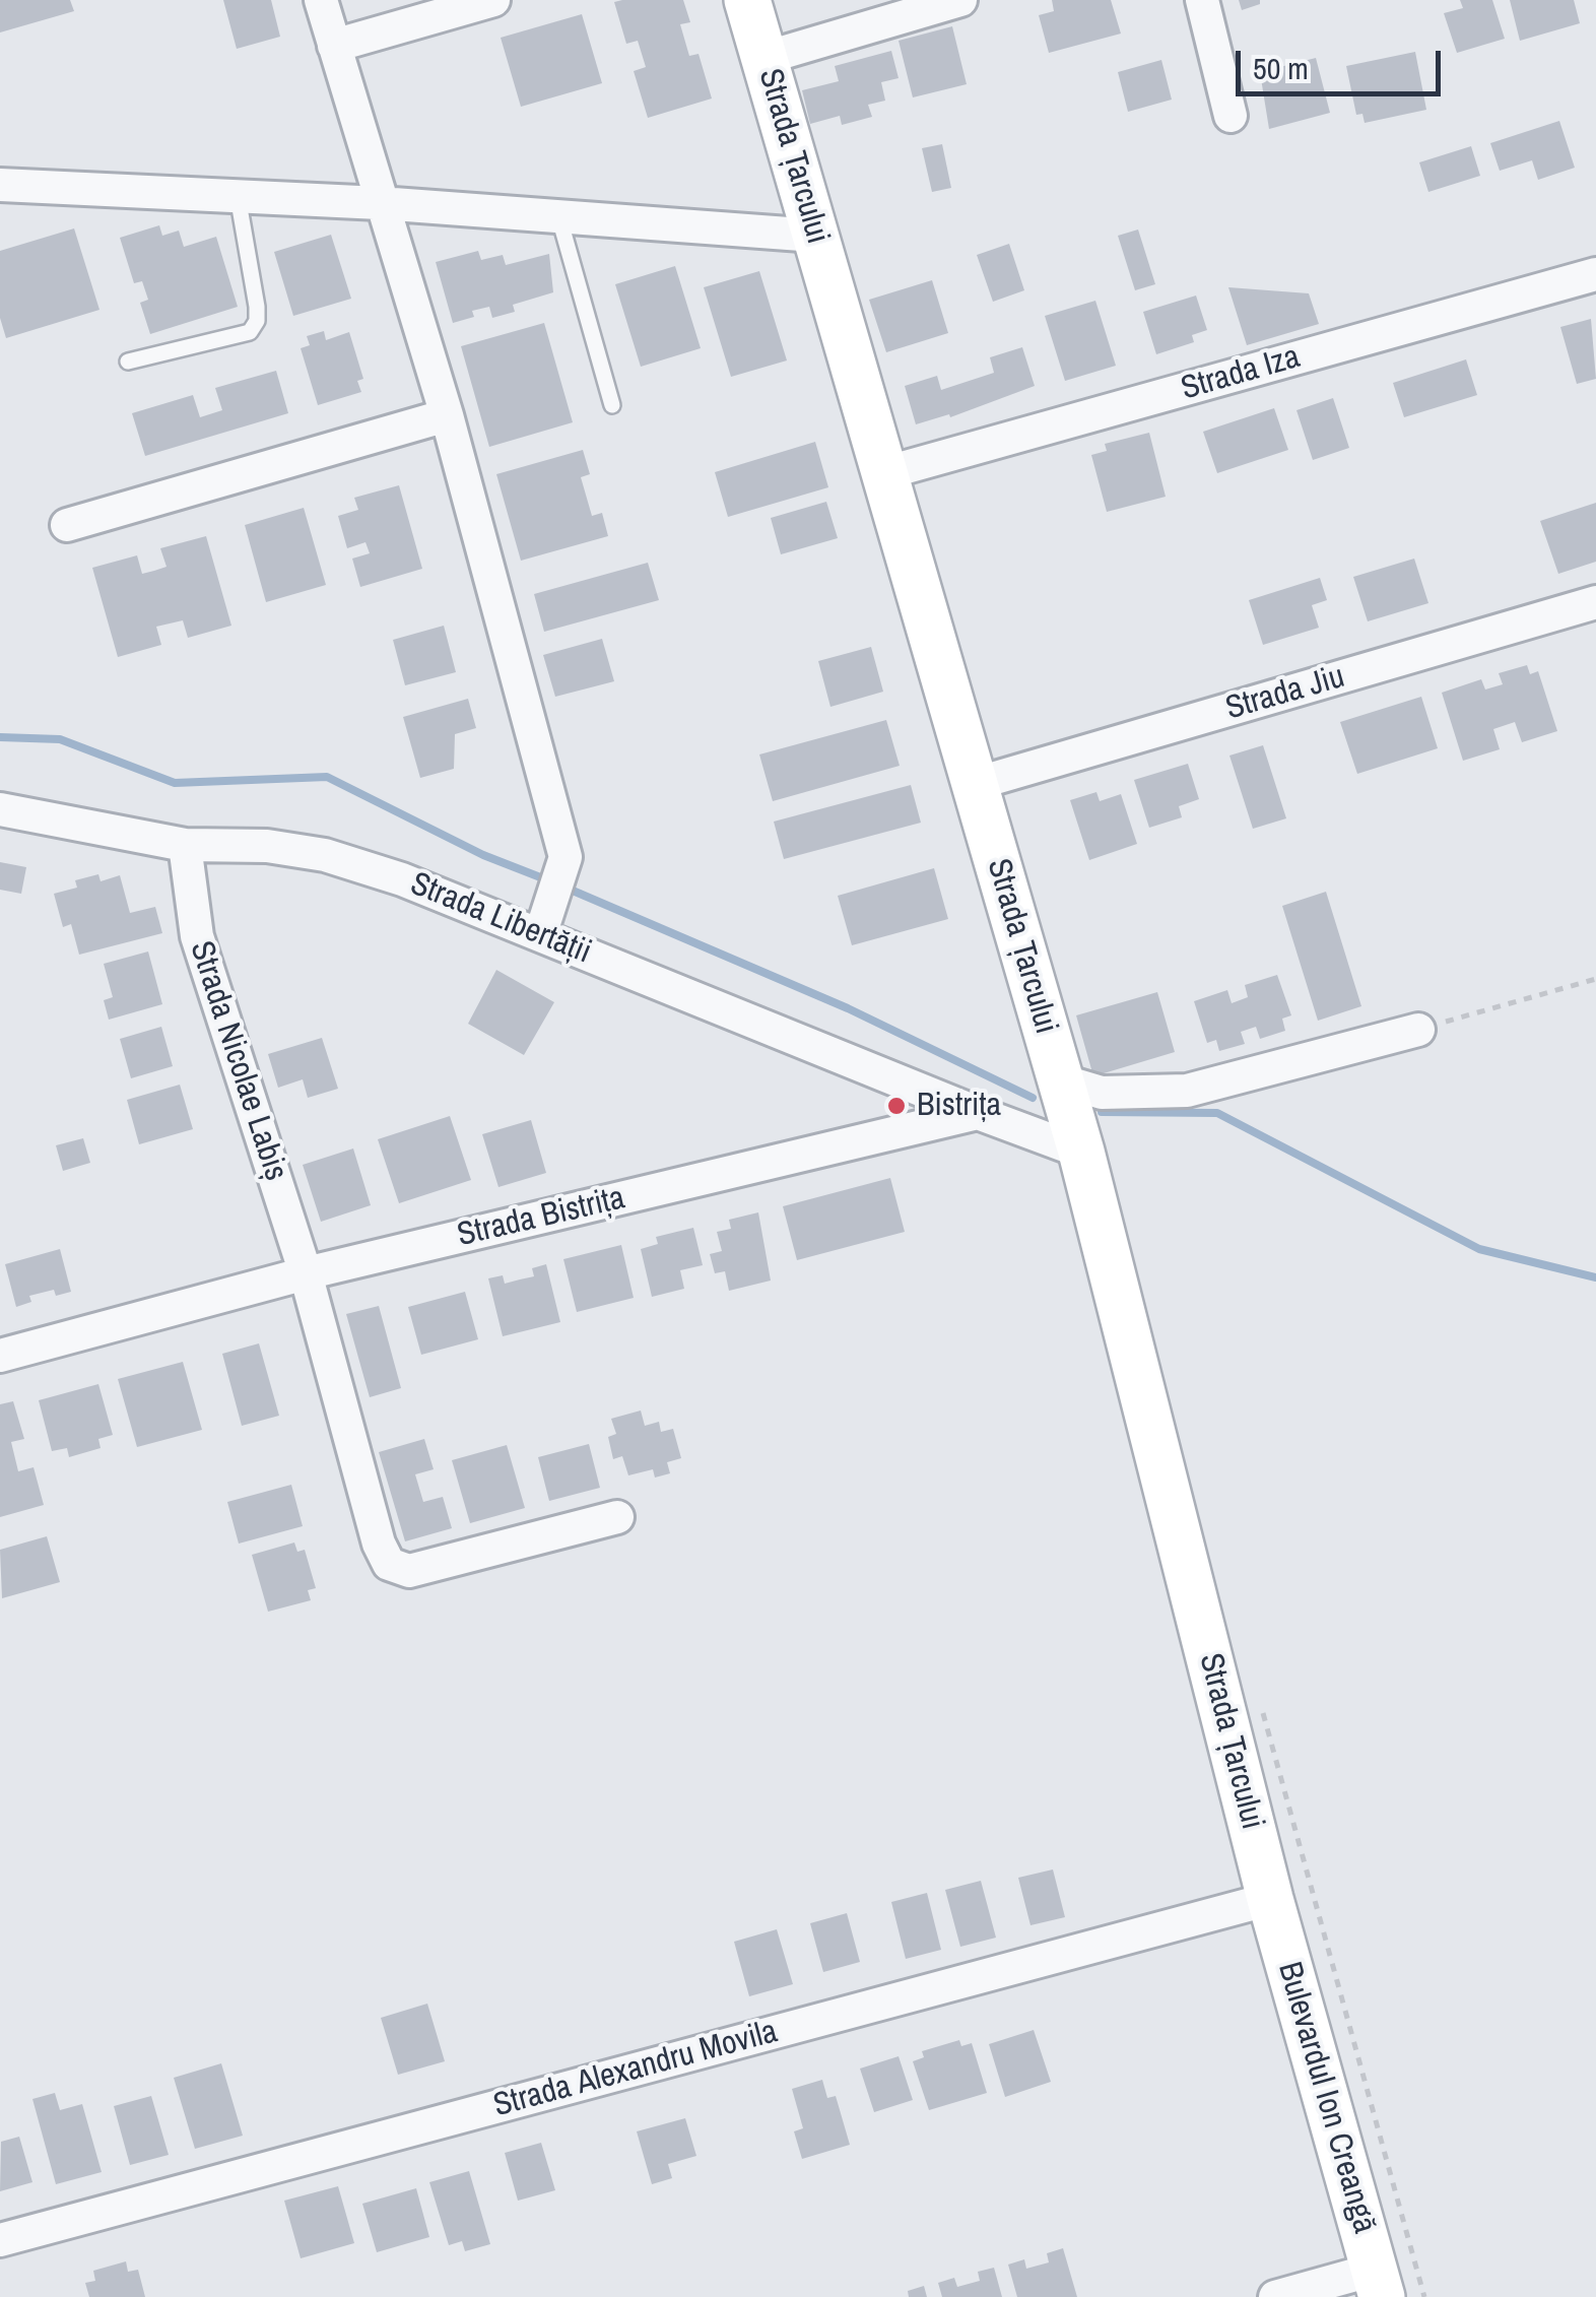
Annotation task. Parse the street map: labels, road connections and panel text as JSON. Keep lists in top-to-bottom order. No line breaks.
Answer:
{"streets":{"street":["Strada Țarcului","Strada Iza","Strada Jiu","Strada Libertății","Strada Nicolae Labiș","Strada Bistrița","Strada Alexandru Movila","Bulevardul Ion Creangă"]},"crossings":[["Strada Țarcului","Strada Iza"],["Strada Țarcului","Strada Jiu"],["Strada Țarcului","Strada Alexandru Movila"],["Strada Țarcului","Bulevardul Ion Creangă"],["Strada Libertății","Strada Nicolae Labiș"],["Strada Libertății","Strada Bistrița"],["Strada Nicolae Labiș","Strada Bistrița"],["Strada Alexandru Movila","Bulevardul Ion Creangă"]],"places":["Bistrița"],"scale_bar":"50 m"}
